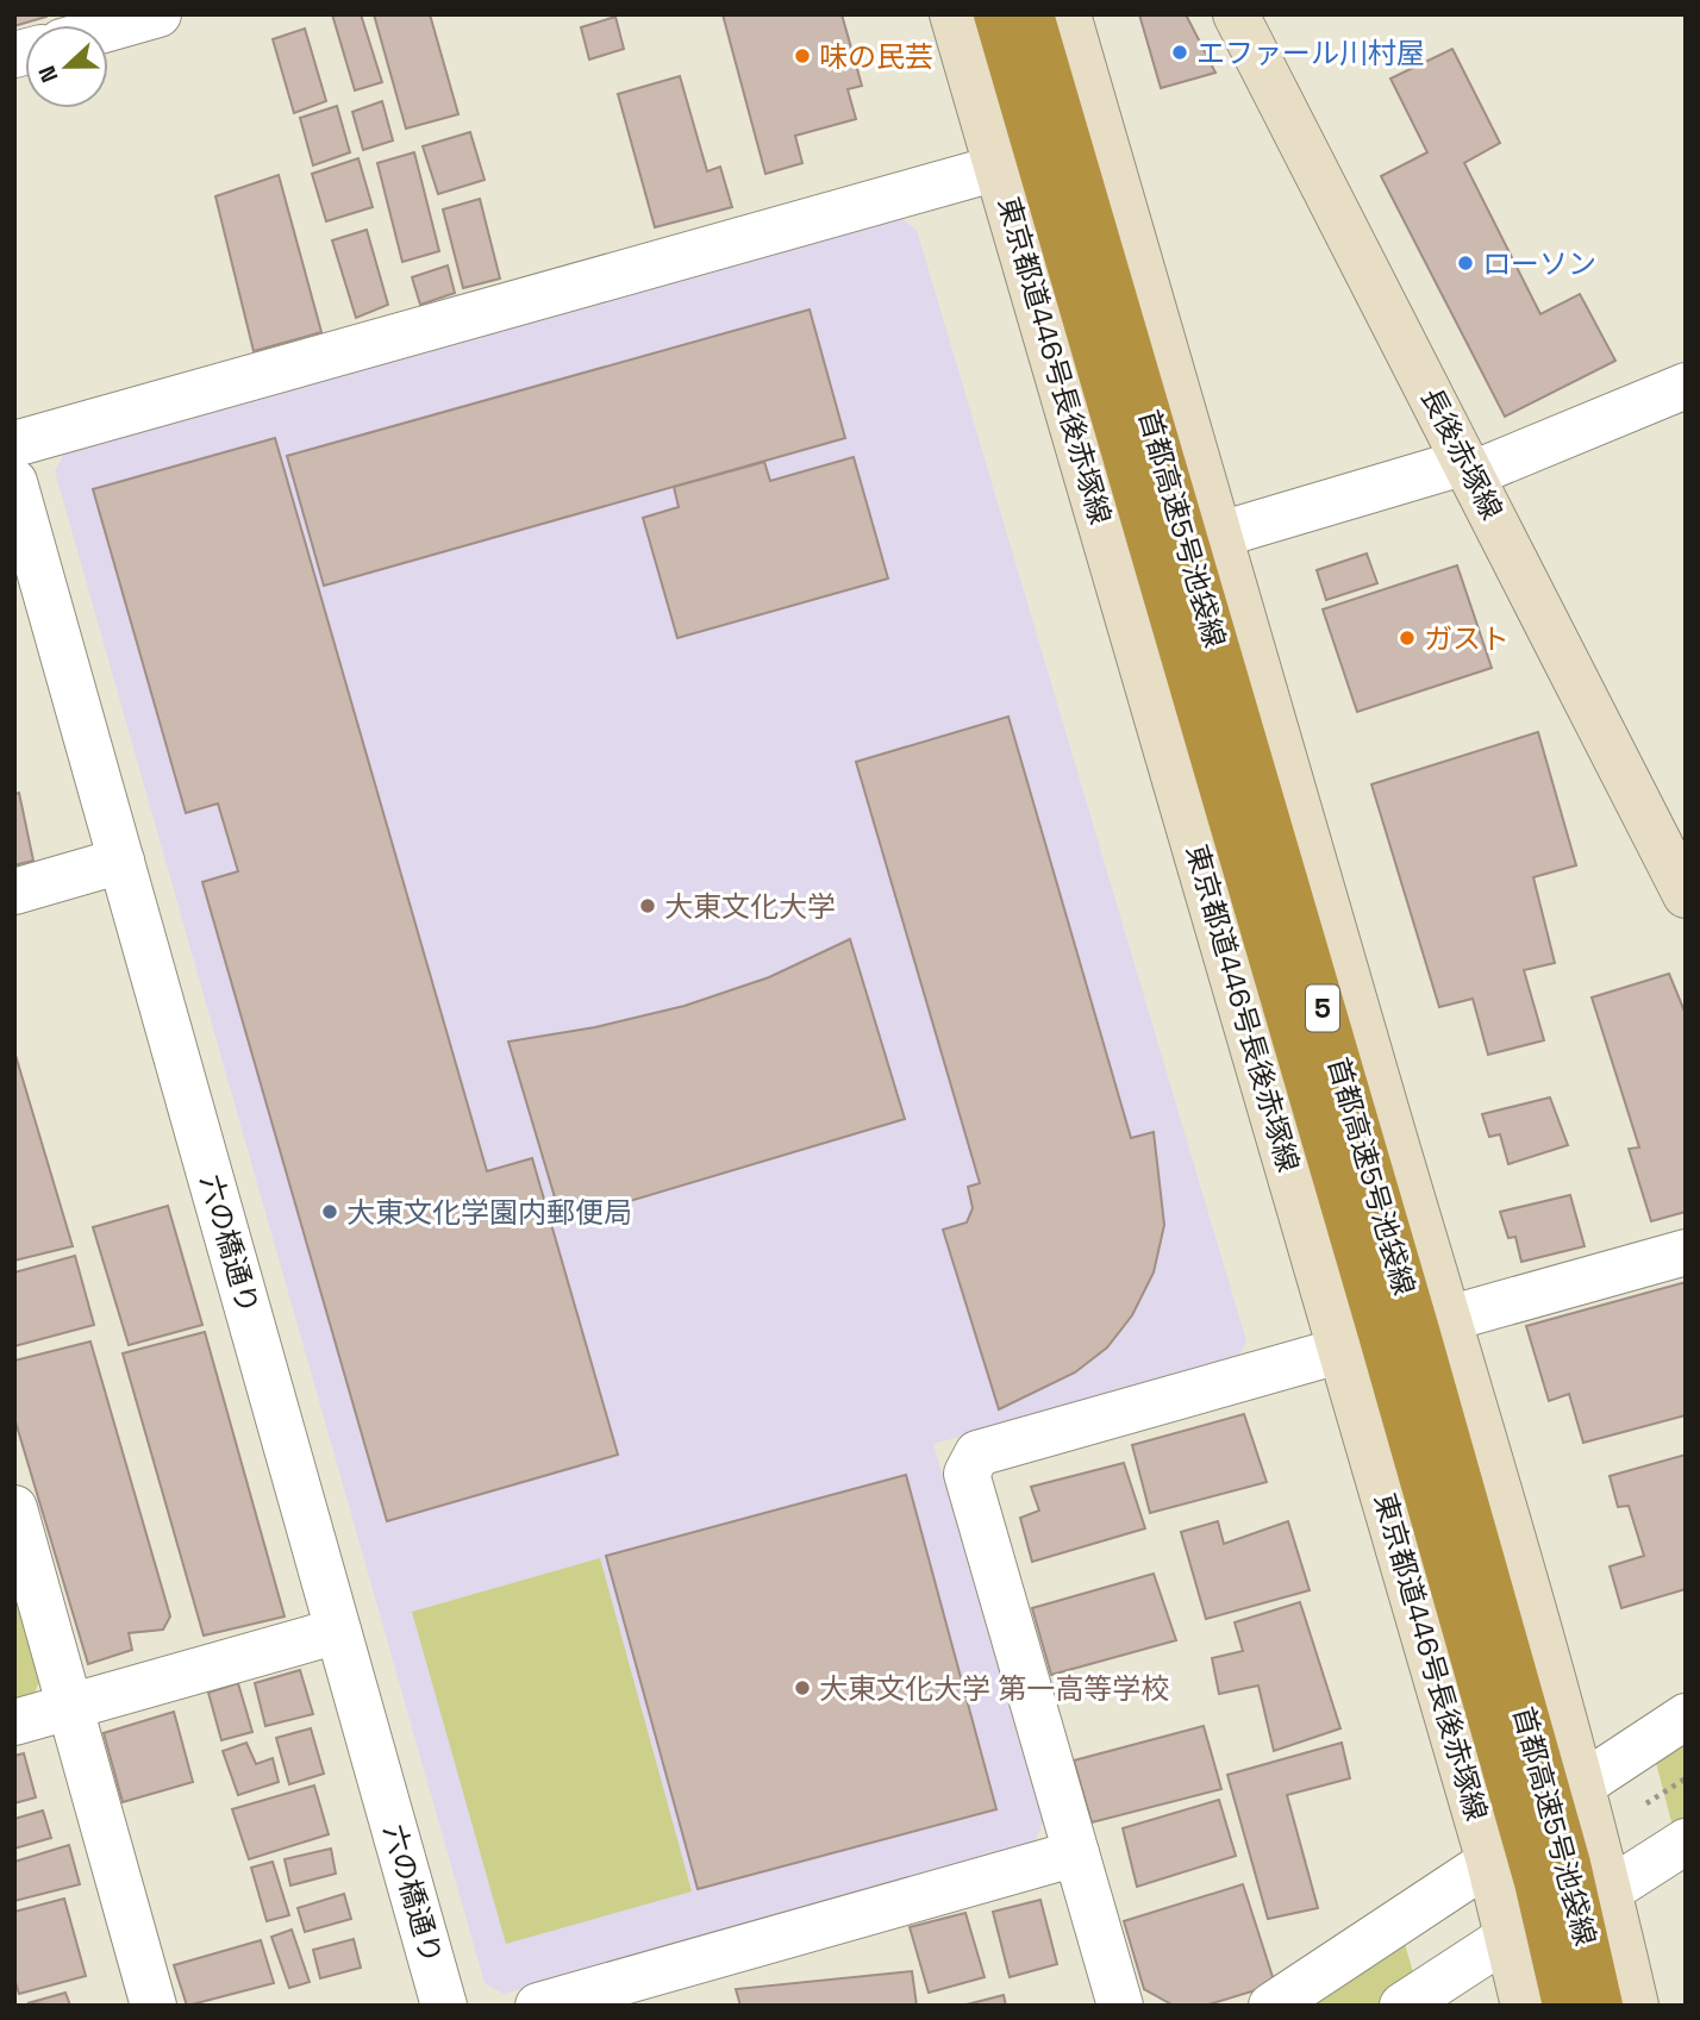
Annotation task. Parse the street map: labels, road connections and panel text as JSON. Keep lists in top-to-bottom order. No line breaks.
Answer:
{"streets":{"highway":["首都高速5号池袋線","5"],"main road":["東京都道446号長後赤塚線","長後赤塚線"],"street":["六の橋通り"]},"places":["エファール川村屋","味の民芸","ローソン","ガスト","大東文化大学","大東文化学園内郵便局","大東文化大学 第一高等学校"],"north":"left"}
